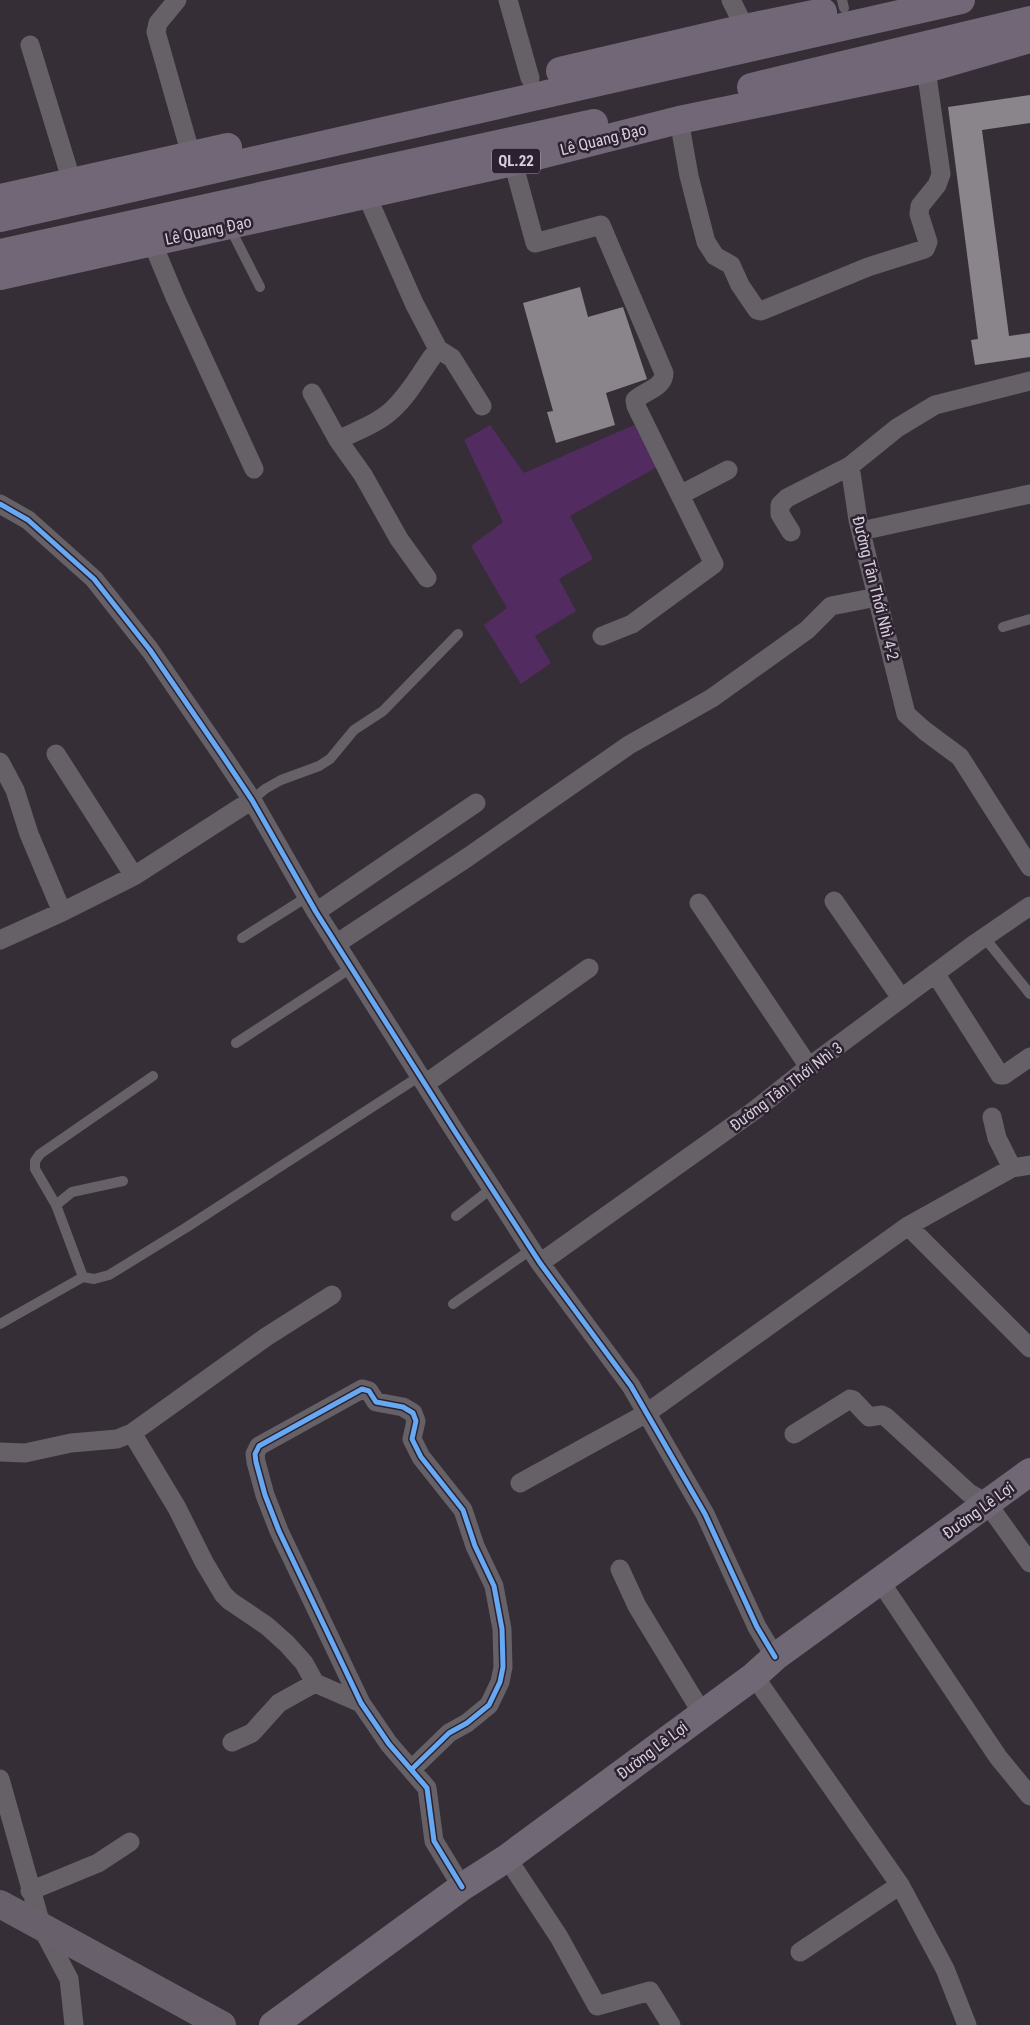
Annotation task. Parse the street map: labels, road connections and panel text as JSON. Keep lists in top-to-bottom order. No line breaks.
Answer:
{"streets":{"highway":["Lê Quang Đạo","QL.22"],"main road":["Đường Lê Lợi"],"street":["Đường Tân Thới Nhì 4-2","Đường Tân Thới Nhì 3"]}}
